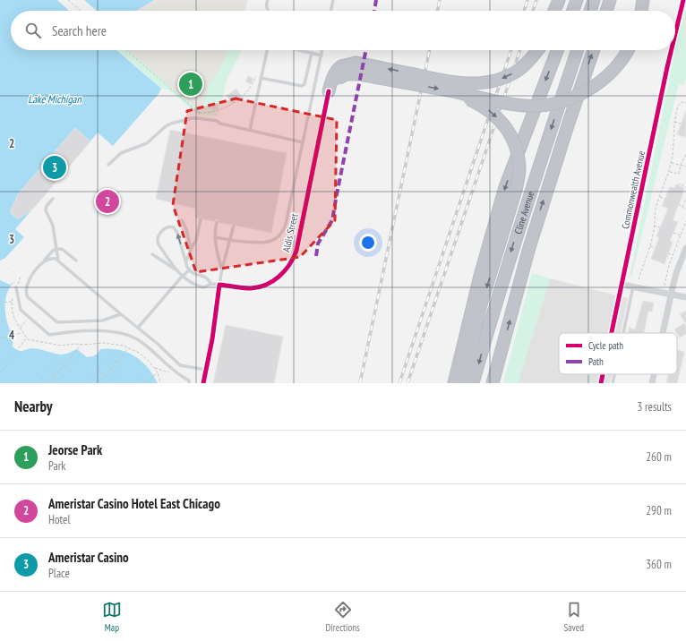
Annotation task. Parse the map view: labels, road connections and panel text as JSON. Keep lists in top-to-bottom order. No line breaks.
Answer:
{"streets":{"highway":["Cline Avenue"],"street":["Commonwealth Avenue","Aldis Street"]},"water":["Lake Michigan"],"legend":["Cycle path","Path"],"page":{"search":"Search here","pins":["1","3","2"],"heading":["Nearby","3 results"],"list":[{"mark":"1","name":"Jeorse Park","note":"Park","value":"260 m"},{"mark":"2","name":"Ameristar Casino Hotel East Chicago","note":"Hotel","value":"290 m"},{"mark":"3","name":"Ameristar Casino","note":"Place","value":"360 m"}],"nav":["Map","Directions","Saved"]},"grid":{"rows":["2","3","4"]}}
